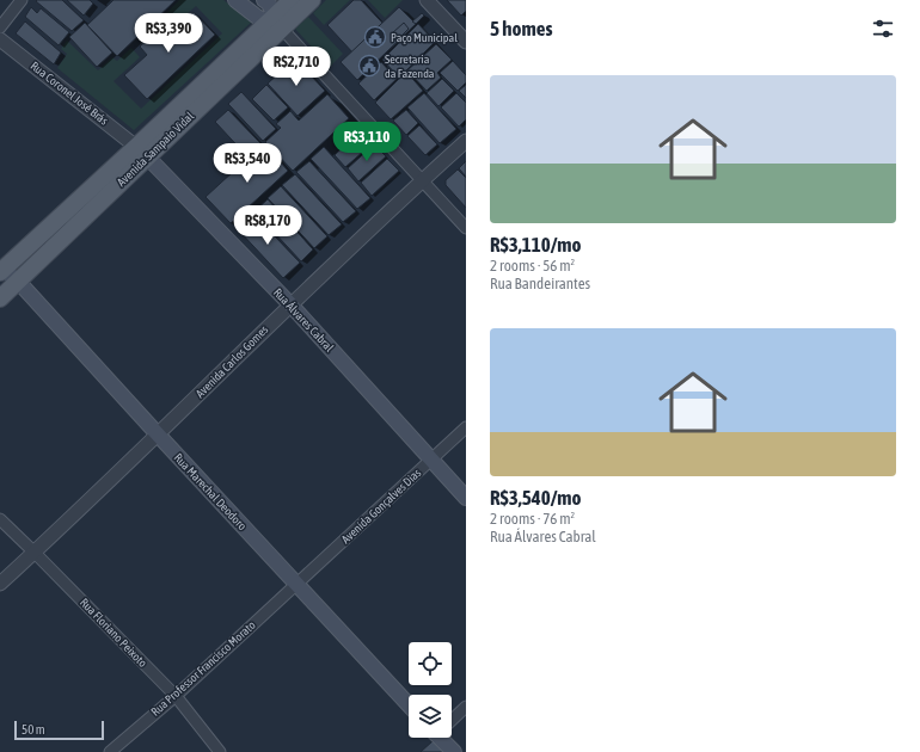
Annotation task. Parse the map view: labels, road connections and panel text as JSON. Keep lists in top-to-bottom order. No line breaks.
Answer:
{"streets":{"main road":["Avenida Sampaio Vidal","Rua Álvares Cabral","Rua Marechal Deodoro"],"street":["Rua Coronel José Brás","Avenida Carlos Gomes","Avenida Gonçalves Dias","Rua Floriano Peixoto","Rua Professor Francisco Morato"]},"crossings":[["Rua Coronel José Brás","Avenida Sampaio Vidal"],["Rua Coronel José Brás","Rua Álvares Cabral"],["Avenida Sampaio Vidal","Rua Álvares Cabral"],["Avenida Sampaio Vidal","Rua Marechal Deodoro"],["Rua Álvares Cabral","Avenida Carlos Gomes"],["Rua Álvares Cabral","Avenida Gonçalves Dias"],["Avenida Carlos Gomes","Rua Marechal Deodoro"],["Avenida Carlos Gomes","Rua Floriano Peixoto"],["Rua Marechal Deodoro","Avenida Gonçalves Dias"],["Rua Marechal Deodoro","Rua Professor Francisco Morato"],["Avenida Gonçalves Dias","Rua Professor Francisco Morato"],["Rua Floriano Peixoto","Rua Professor Francisco Morato"]],"places":{"public building":["Paço Municipal","Secretaria da Fazenda"]},"scale_bar":"50 m","page":{"heading":"5 homes","price":["R$3,390","R$2,710","R$3,110","R$3,540","R$8,170"],"list":[{"name":"R$3,110/mo","note":"2 rooms · 56 m² · Rua Bandeirantes"},{"name":"R$3,540/mo","note":"2 rooms · 76 m² · Rua Álvares Cabral"}],"scale":"50 m"}}
